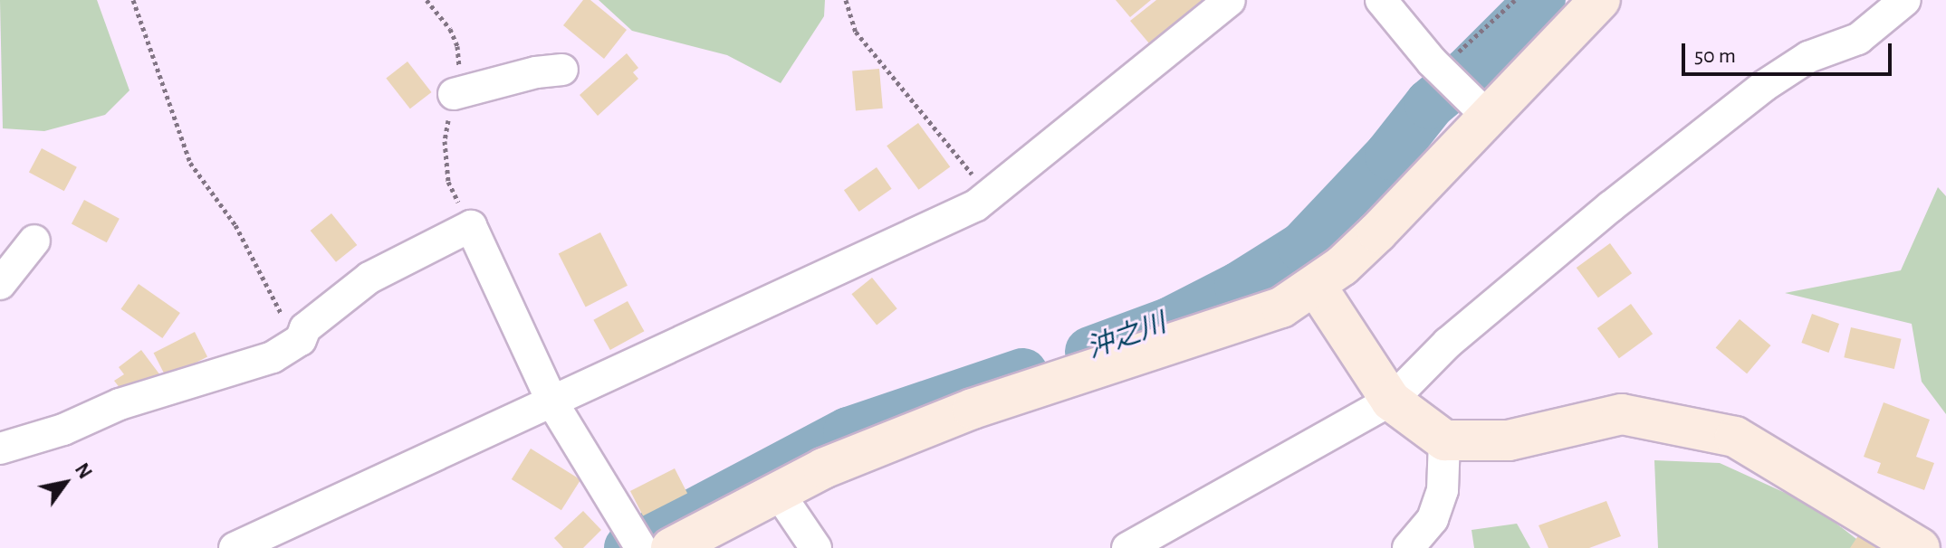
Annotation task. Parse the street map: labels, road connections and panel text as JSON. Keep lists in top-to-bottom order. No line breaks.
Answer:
{"water":["沖之川"],"scale_bar":"50 m","north":"top right"}
